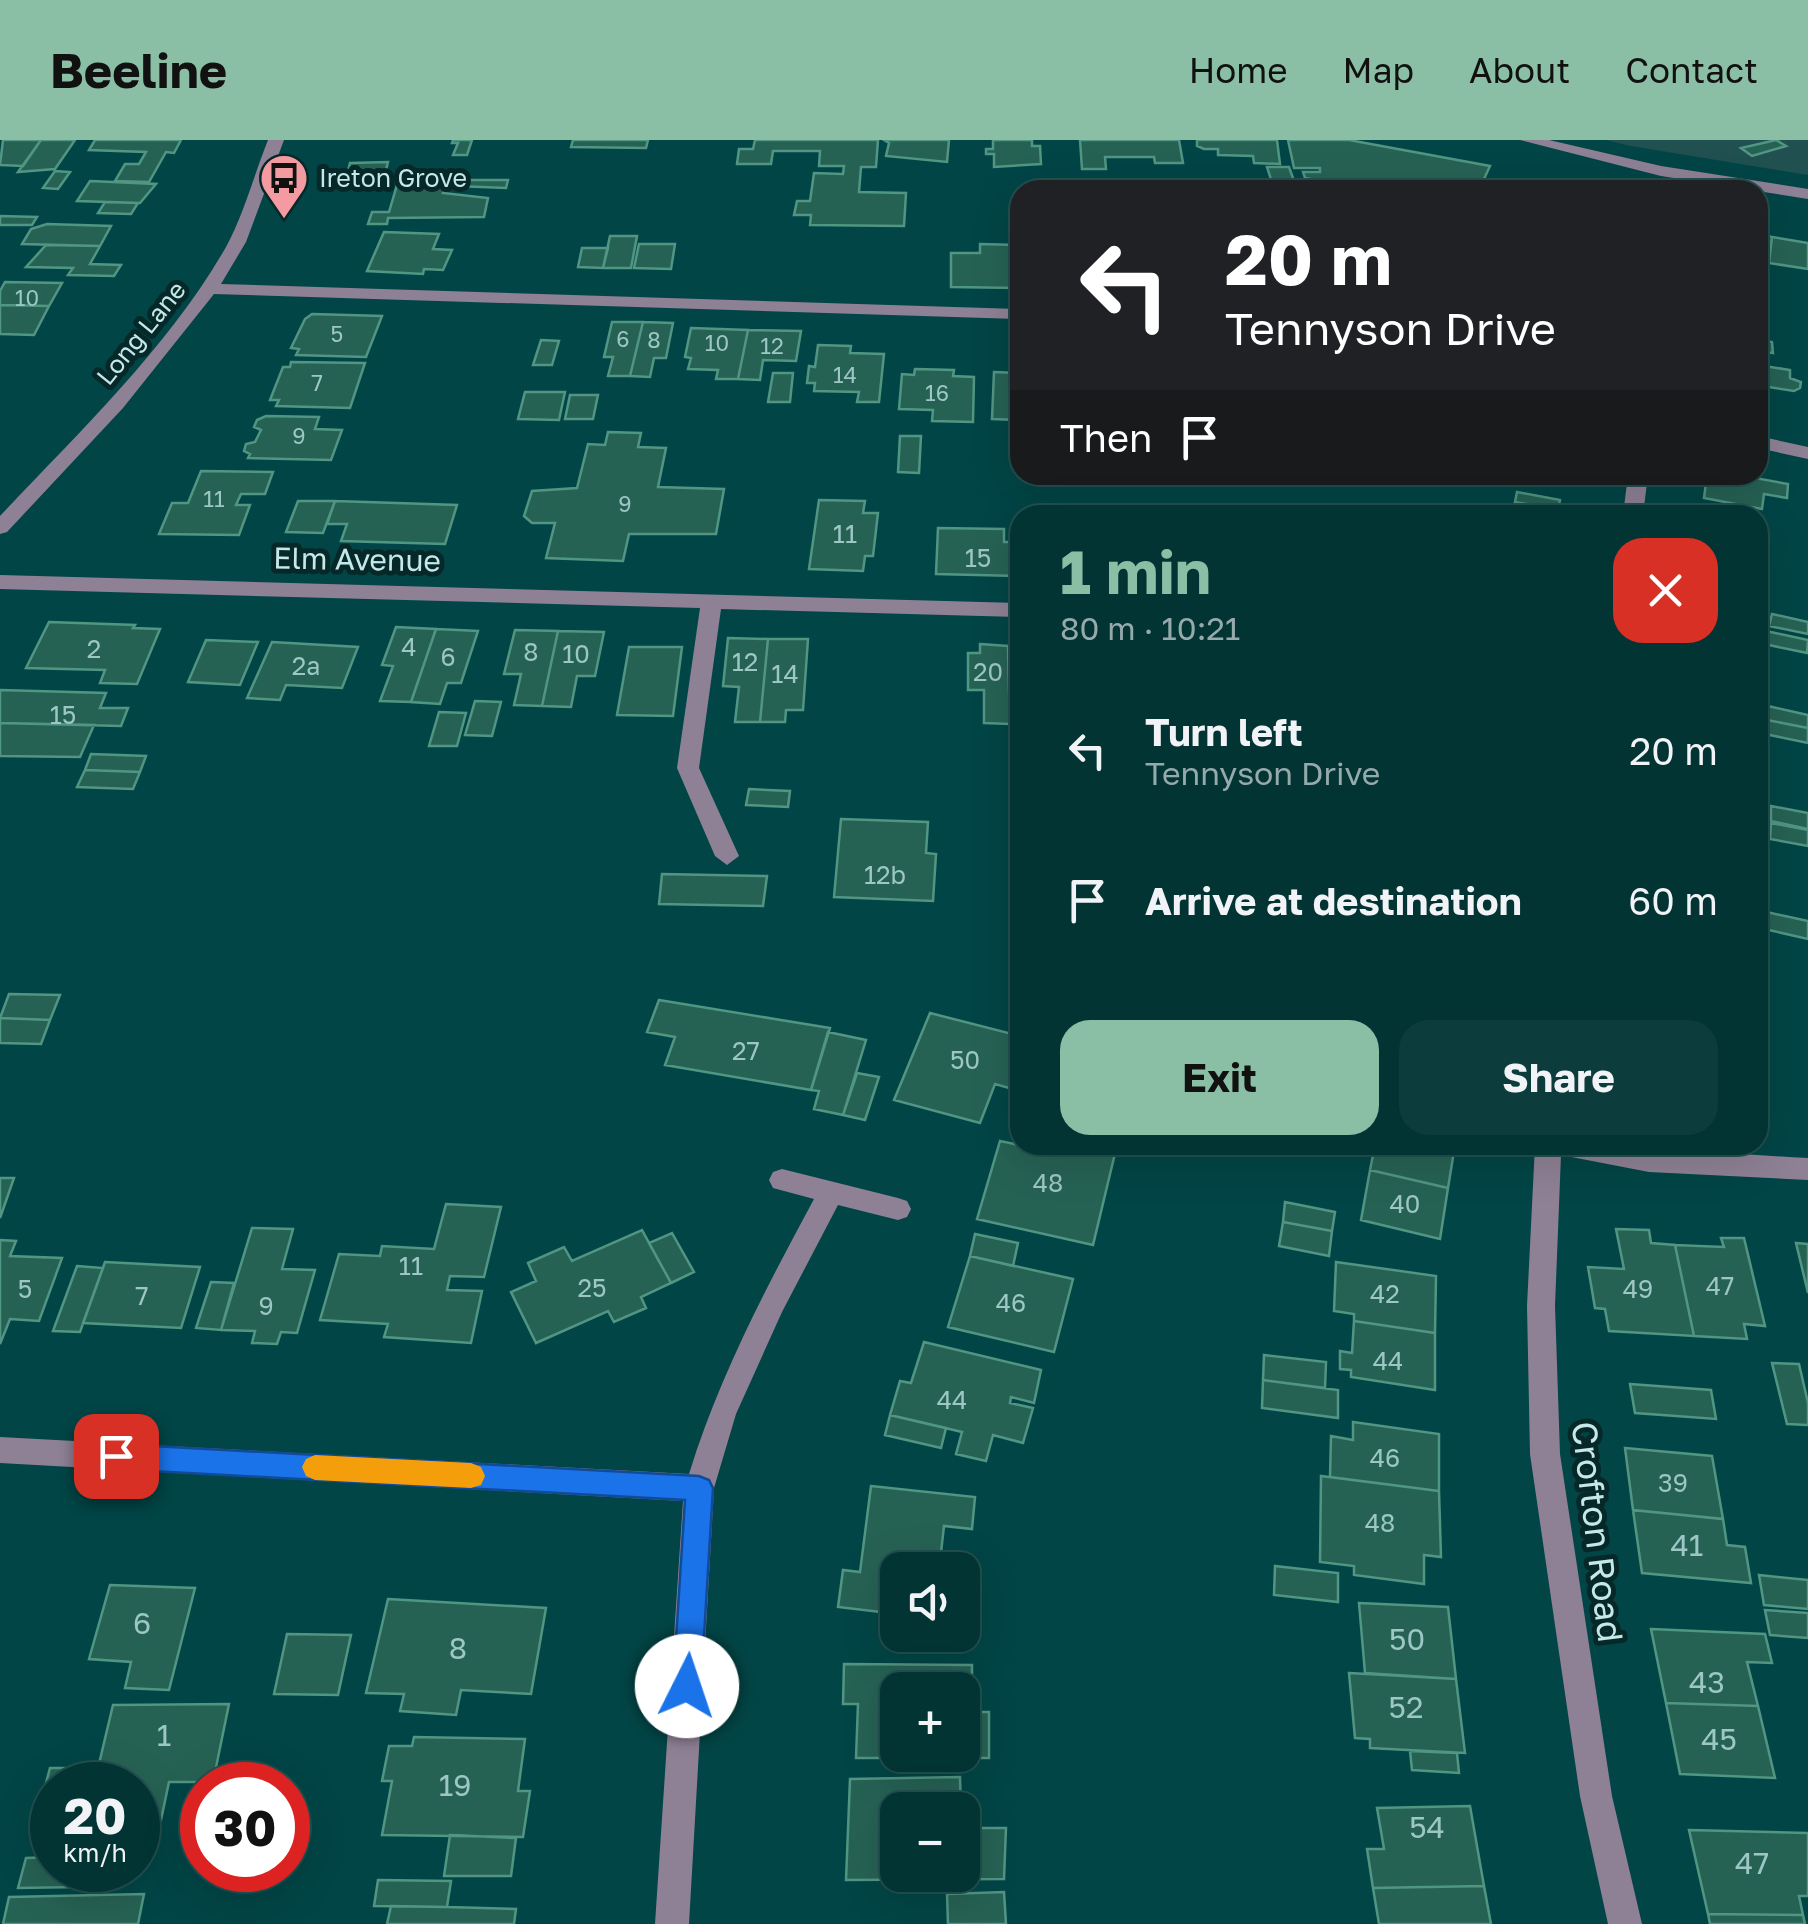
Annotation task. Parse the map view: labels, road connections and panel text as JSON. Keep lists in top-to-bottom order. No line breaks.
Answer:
{"streets":{"street":["Long Lane","Elm Avenue","Crofton Road"]},"places":{"bus stop":["Ireton Grove"]},"house_numbers":["10","5","6","8","10","12","14","7","16","9","11","9","11","15","4","2","8","10","6","12","2a","20","14","15","12b","27","50","48","40","11","47","25","5","49","42","7","46","9","44","44","46","39","48","41","6","50","8","43","52","1","45","19","54","47"],"page":{"header":"Beeline","nav":["Home","Map","About","Contact"],"turn":["20 m","Tennyson Drive"],"then":"Then","heading":["1 min","80 m · 10:21"],"list":[{"name":"Turn left","note":"Tennyson Drive","value":"20 m"},{"name":"Arrive at destination","value":"60 m"}],"buttons":["Exit","Share"],"map_buttons":["+","−"],"speed":"20 km/h","limit":"30"}}
